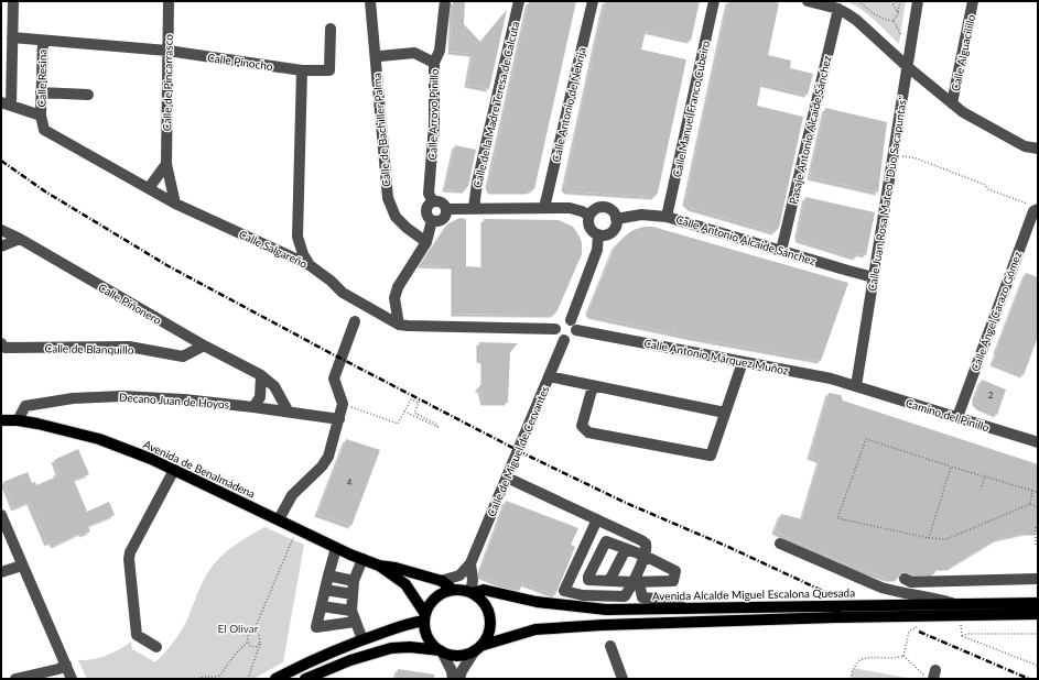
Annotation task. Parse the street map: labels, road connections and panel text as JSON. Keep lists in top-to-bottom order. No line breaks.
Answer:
{"streets":{"main road":["Avenida de Benalmádena","Avenida Alcalde Miguel Escalona Quesada"],"street":["Calle Alguacilillo","Calle Pinocho","Calle Resina","Calle de Pincarrasco","Calle de la Madre Teresa de Calcuta","Calle Antonio de Nebrija","Calle Manuel Franco Cubeiro","Calle Arroyo Pinillo","Calle de Bachiller Palma","Pasaje Antonio Alcaide Sánchez","Calle Juan Rosa Mateo \"Dúo Sacapuntas\"","Calle Antonio Alcaide Sánchez","Calle Salgareño","Calle Piñonero","Calle Ángel Carazo Gómez","Calle de Blanquillo","Calle Antonio Márquez Muñoz","Decano Juan de Hoyos","Camino del Pinillo","Calle de Miguel de Cervantes"]},"crossings":[["Calle Alguacilillo","Pasaje Antonio Alcaide Sánchez"],["Calle Alguacilillo","Calle Juan Rosa Mateo \"Dúo Sacapuntas\""],["Calle Pinocho","Calle Resina"],["Calle Pinocho","Calle de Pincarrasco"],["Calle Resina","Calle Salgareño"],["Calle de Pincarrasco","Calle Salgareño"],["Calle Manuel Franco Cubeiro","Calle Antonio Alcaide Sánchez"],["Pasaje Antonio Alcaide Sánchez","Calle Antonio Alcaide Sánchez"],["Calle Juan Rosa Mateo \"Dúo Sacapuntas\"","Calle Antonio Alcaide Sánchez"],["Calle Juan Rosa Mateo \"Dúo Sacapuntas\"","Calle Antonio Márquez Muñoz"],["Calle Juan Rosa Mateo \"Dúo Sacapuntas\"","Camino del Pinillo"],["Calle Salgareño","Calle Antonio Márquez Muñoz"],["Calle Salgareño","Calle de Miguel de Cervantes"],["Calle Piñonero","Calle de Blanquillo"],["Calle Piñonero","Decano Juan de Hoyos"],["Calle Ángel Carazo Gómez","Camino del Pinillo"],["Calle Antonio Márquez Muñoz","Camino del Pinillo"],["Calle Antonio Márquez Muñoz","Calle de Miguel de Cervantes"],["Decano Juan de Hoyos","Avenida de Benalmádena"],["Avenida de Benalmádena","Avenida Alcalde Miguel Escalona Quesada"]],"parks":["El Olivar"],"house_numbers":["2","4"]}
